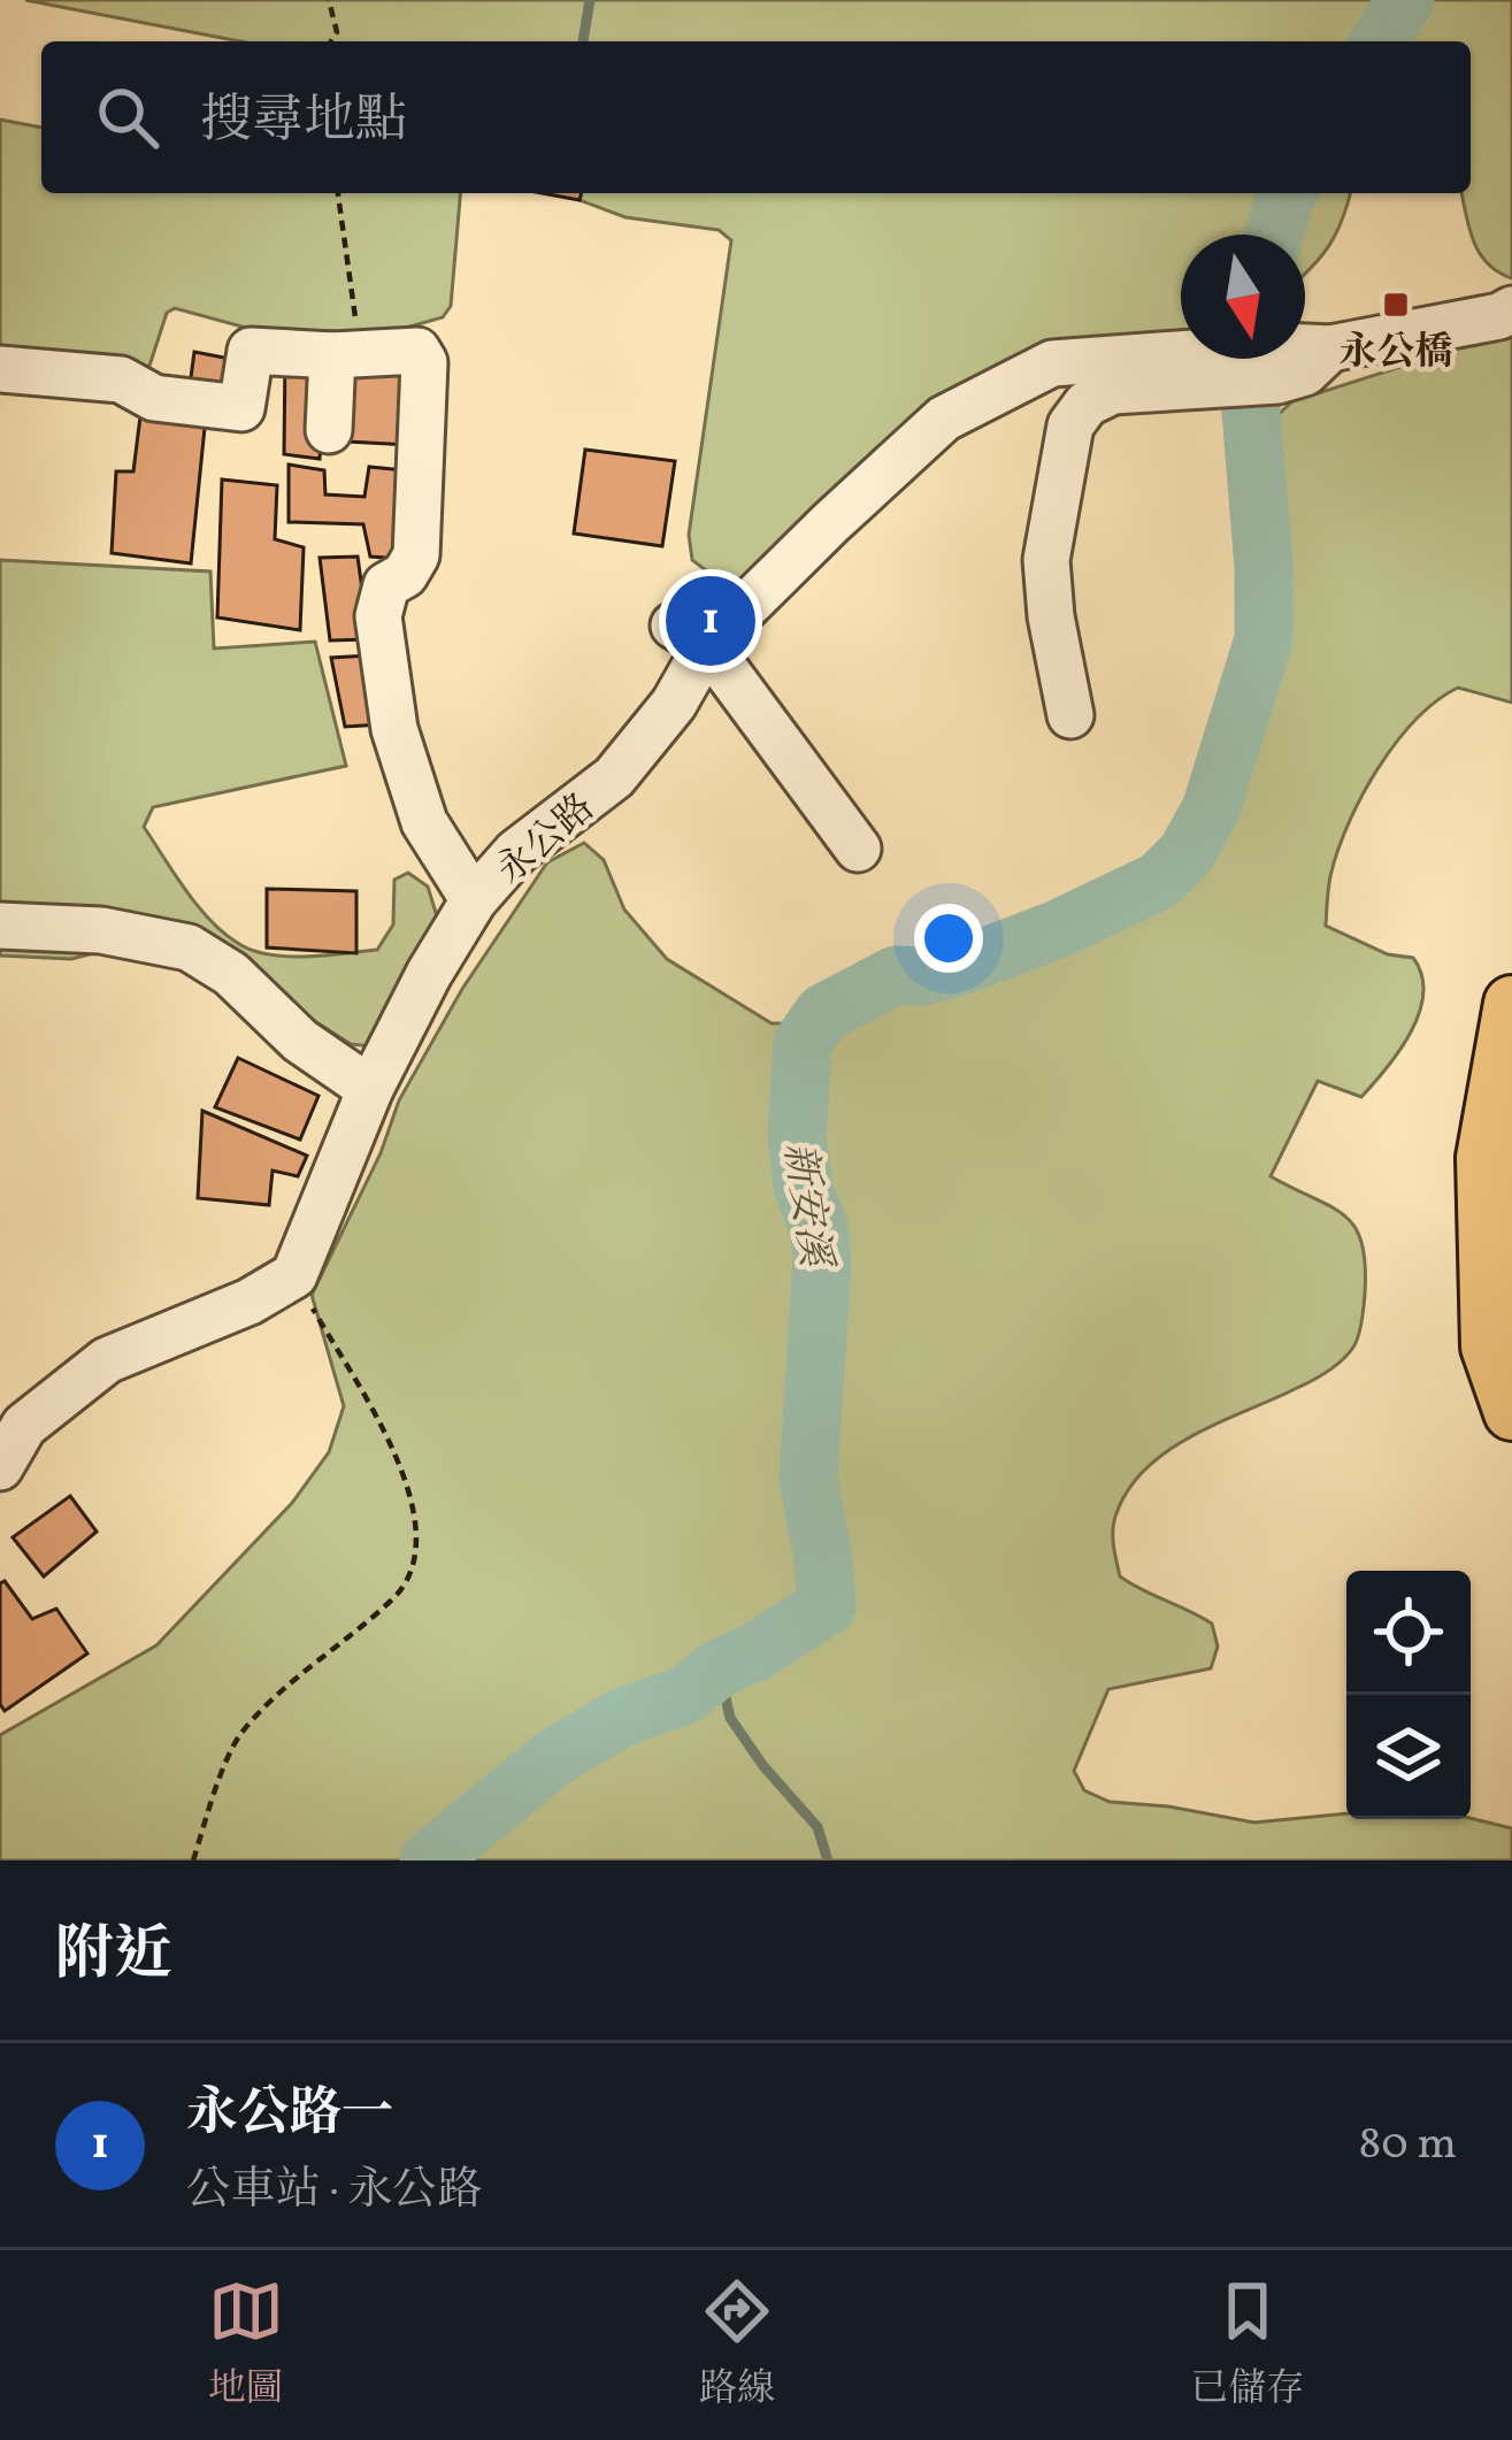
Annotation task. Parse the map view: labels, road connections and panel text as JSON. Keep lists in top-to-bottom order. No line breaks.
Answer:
{"streets":{"street":["永公路"]},"water":["新安溪"],"places":{"transit":["永公橋"]},"north":"bottom","page":{"search":"搜尋地點","pins":"1","heading":"附近","list":[{"mark":"1","name":"永公路一","note":"公車站 · 永公路","value":"80 m"}],"nav":["地圖","路線","已儲存"]}}
